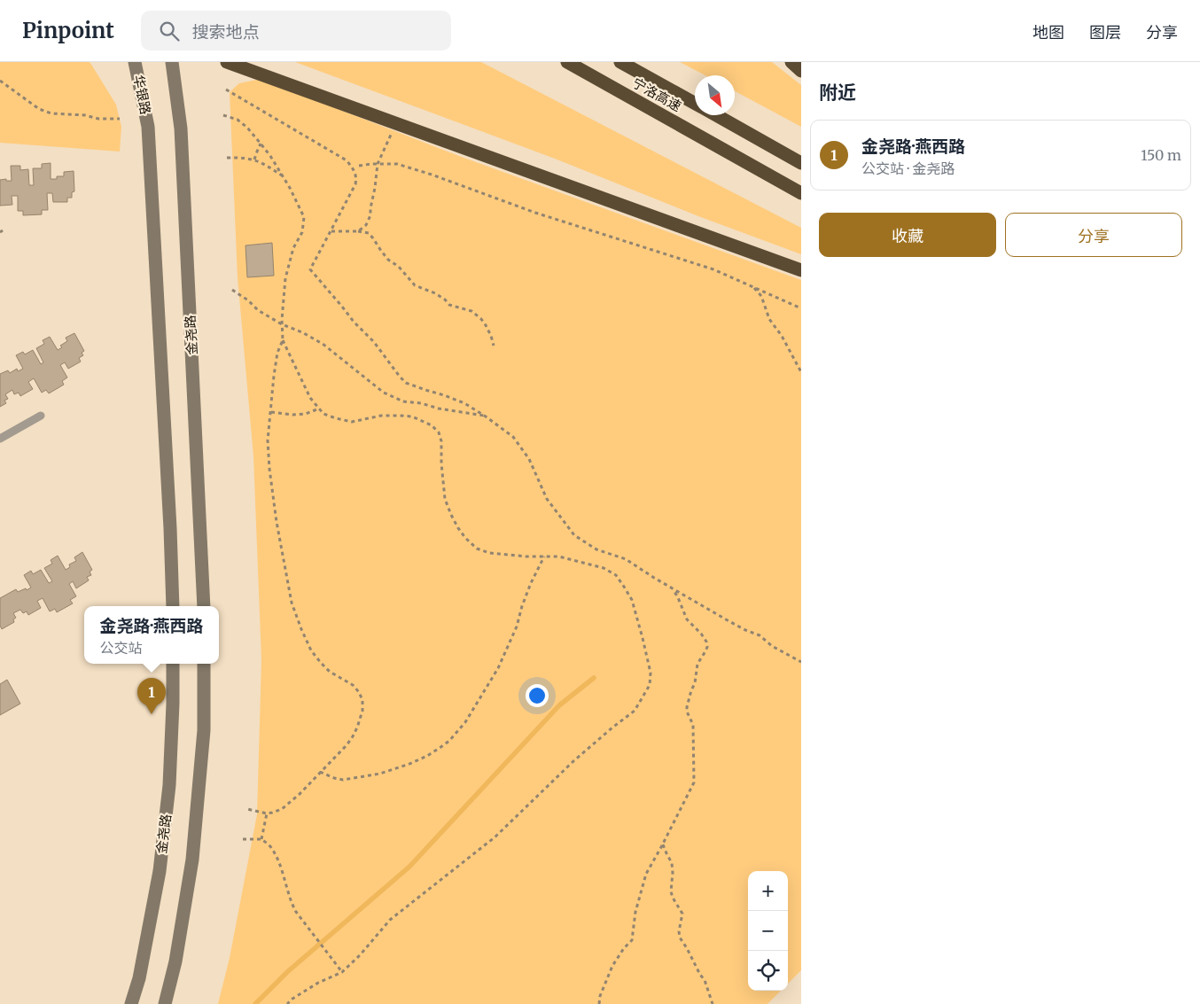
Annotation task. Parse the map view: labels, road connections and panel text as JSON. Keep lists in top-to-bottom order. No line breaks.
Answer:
{"streets":{"highway":["宁洛高速"],"main road":["华银路","金尧路"]},"north":"bottom right","page":{"header":"Pinpoint","search":"搜索地点","nav":["地图","图层","分享"],"heading":"附近","list":[{"mark":"1","name":"金尧路·燕西路","note":"公交站 · 金尧路","value":"150 m"}],"buttons":["收藏","分享"],"popup":["金尧路·燕西路","公交站"],"pins":"1","map_buttons":["+","−"]}}
